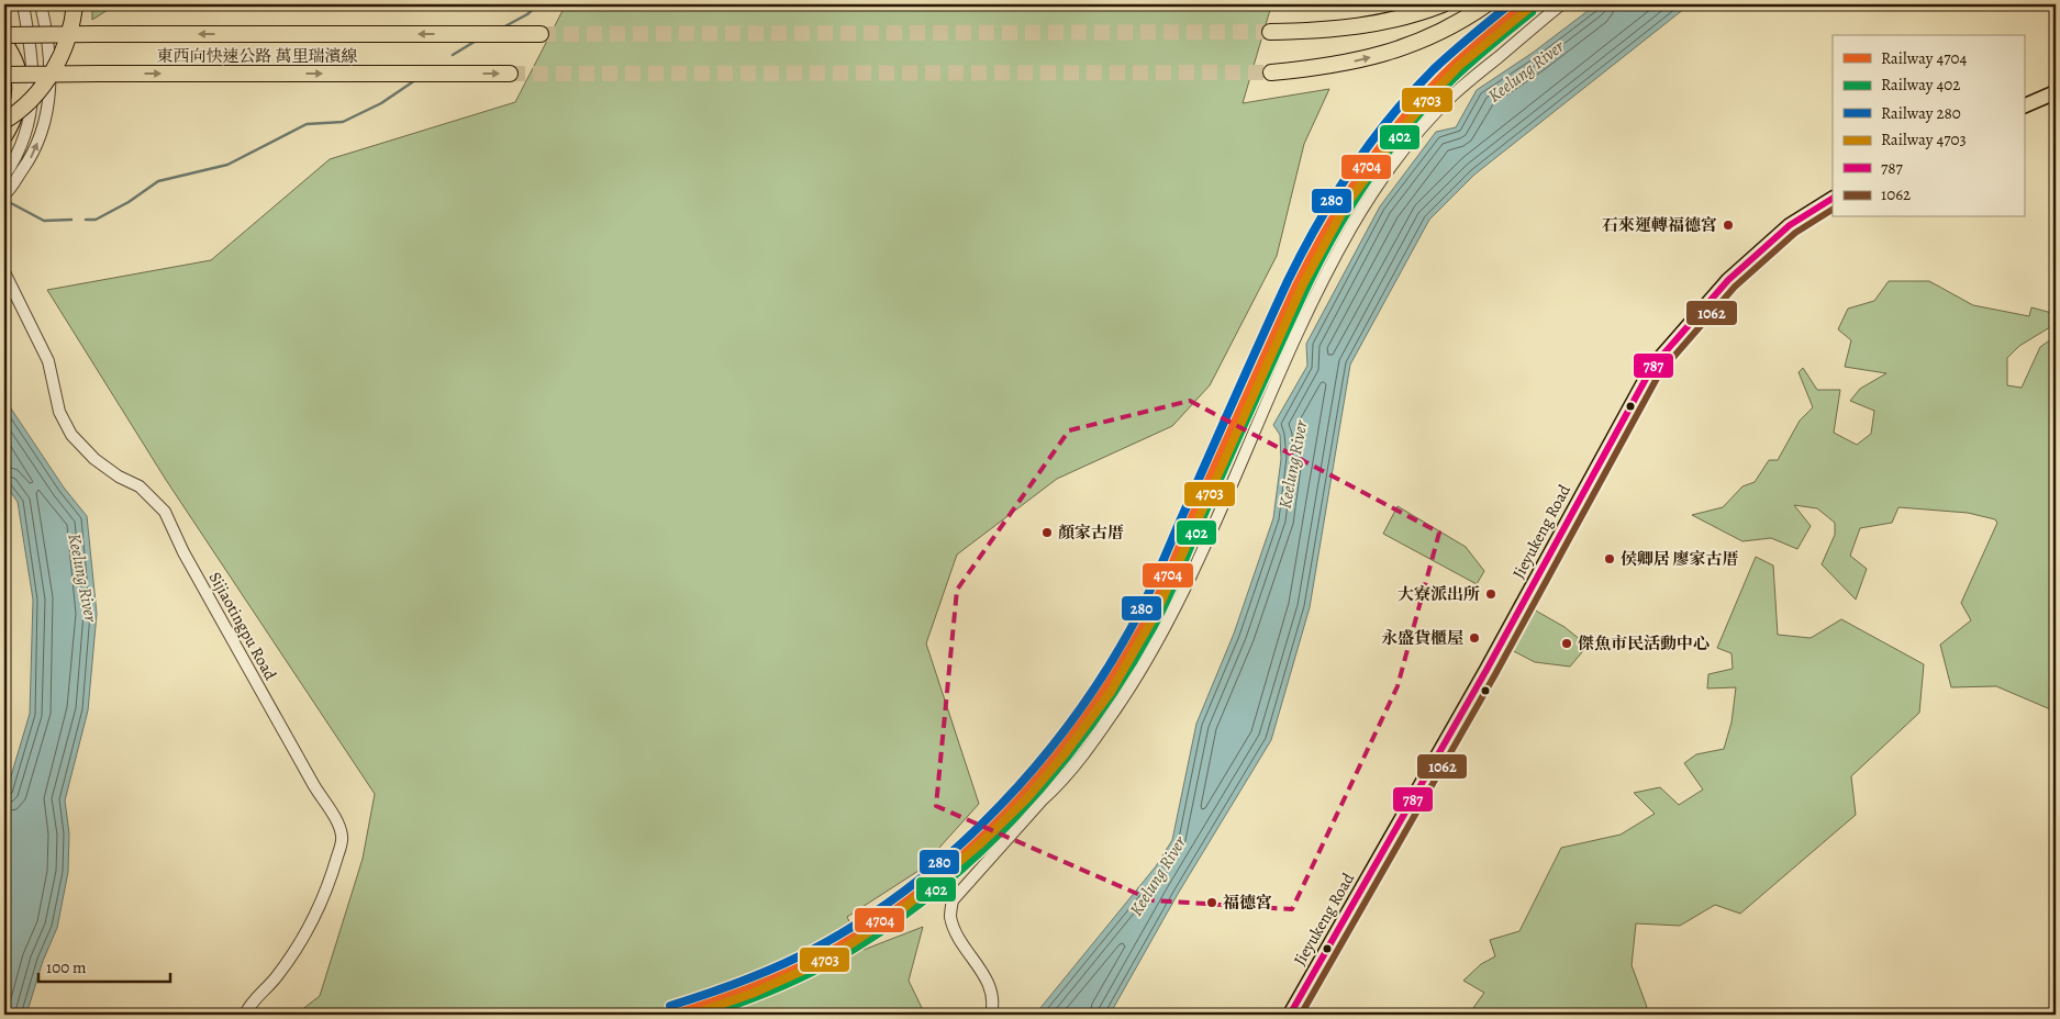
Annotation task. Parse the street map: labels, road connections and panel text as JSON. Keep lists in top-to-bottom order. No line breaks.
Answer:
{"streets":{"highway":["東西向快速公路 萬里瑞濱線"],"main road":["Jieyukeng Road"],"street":["Sijiaotingpu Road"]},"water":["Keelung River"],"places":["石來運轉福德宮","顏家古厝","侯卿居 廖家古厝","大寮派出所","永盛貨櫃屋","傑魚市民活動中心","福德宮"],"lines":["rail line 4704","rail line 280","rail line 4703","rail line 402","transit line 787","transit line 1062"],"legend":["Railway 4704","Railway 402","Railway 280","Railway 4703","787","1062"],"scale_bar":"100 m"}
